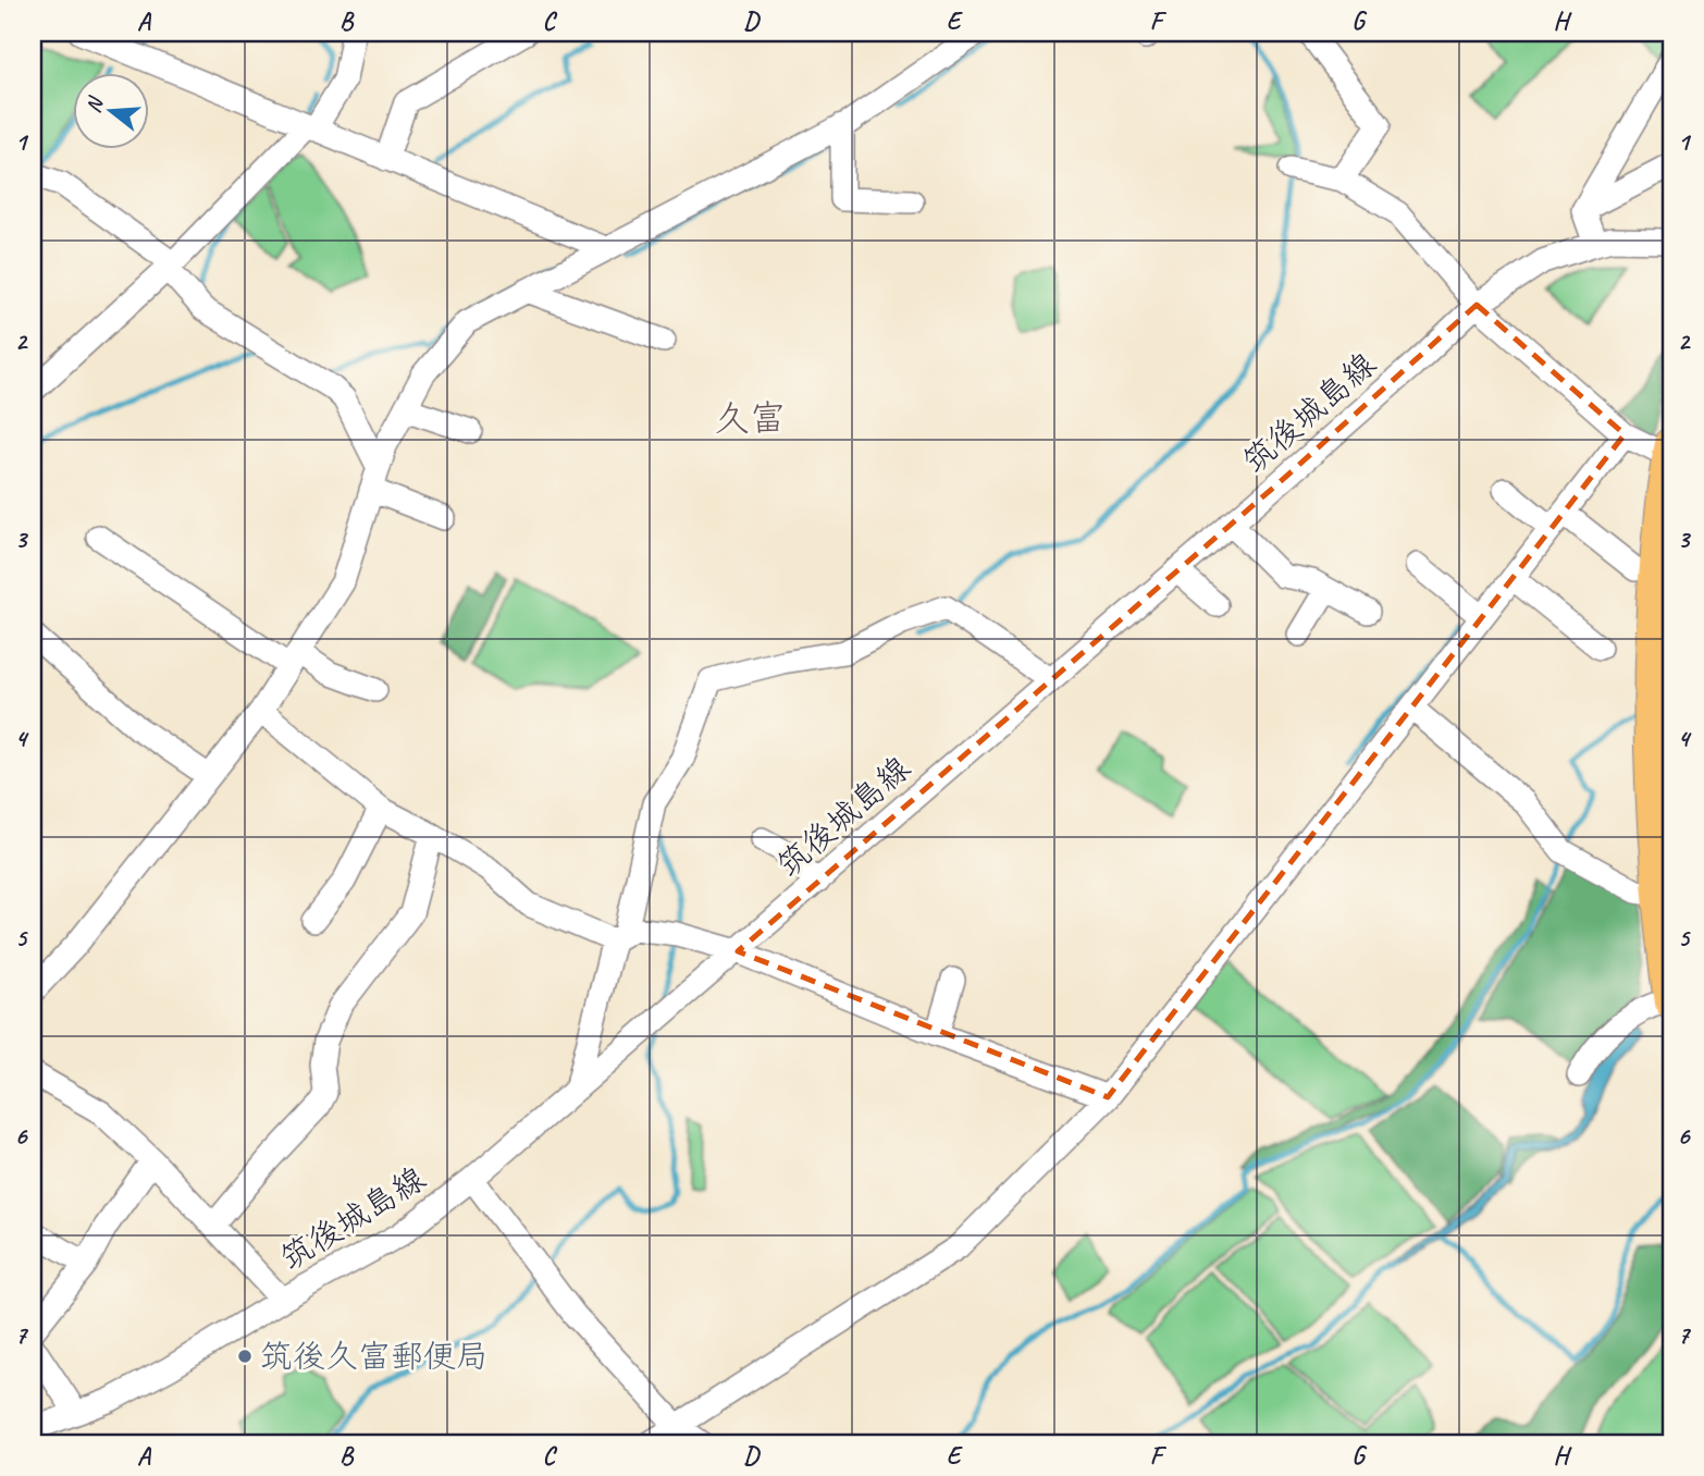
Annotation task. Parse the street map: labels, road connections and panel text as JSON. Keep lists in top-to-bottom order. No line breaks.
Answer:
{"streets":{"street":["筑後城島線"]},"districts":["久富"],"places":["筑後久富郵便局"],"north":"left","grid":{"columns":["A","B","C","D","E","F","G","H"],"rows":["1","2","3","4","5","6","7"]}}
